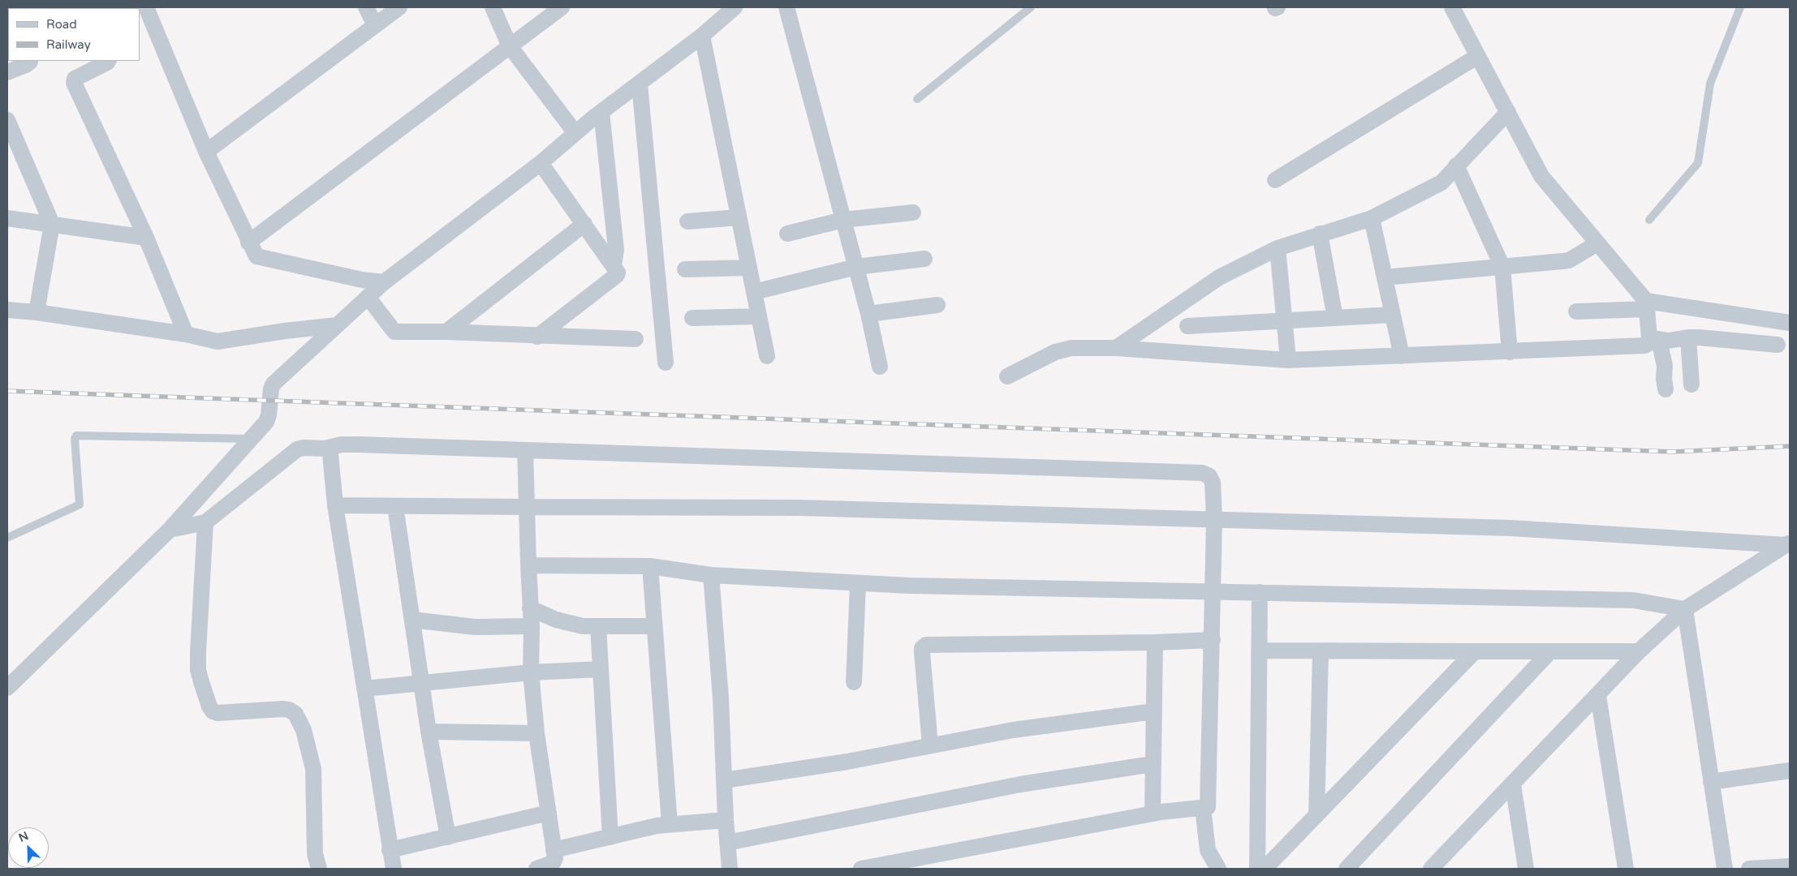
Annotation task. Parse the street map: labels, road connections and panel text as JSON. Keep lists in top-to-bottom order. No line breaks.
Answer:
{"legend":["Road","Railway"],"north":"top left"}
